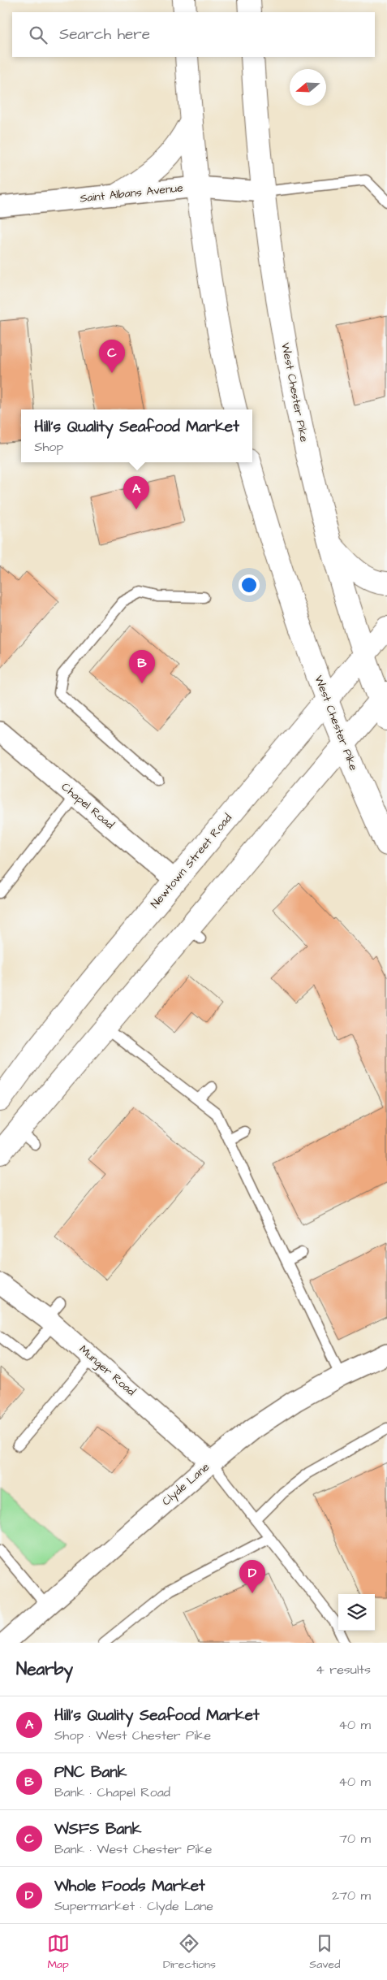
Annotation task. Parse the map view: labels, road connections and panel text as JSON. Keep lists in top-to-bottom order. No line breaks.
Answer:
{"streets":{"main road":["West Chester Pike","Newtown Street Road"],"street":["Saint Albans Avenue","Chapel Road","Munger Road","Clyde Lane"]},"crossings":[["Saint Albans Avenue","West Chester Pike"],["West Chester Pike","Newtown Street Road"],["Chapel Road","Newtown Street Road"],["Munger Road","Clyde Lane"]],"north":"left","page":{"search":"Search here","pins":["C","A","B","D"],"popup":["Hill's Quality Seafood Market","Shop"],"heading":["Nearby","4 results"],"list":[{"mark":"A","name":"Hill's Quality Seafood Market","note":"Shop · West Chester Pike","value":"40 m"},{"mark":"B","name":"PNC Bank","note":"Bank · Chapel Road","value":"40 m"},{"mark":"C","name":"WSFS Bank","note":"Bank · West Chester Pike","value":"70 m"},{"mark":"D","name":"Whole Foods Market","note":"Supermarket · Clyde Lane","value":"270 m"}],"nav":["Map","Directions","Saved"]}}
